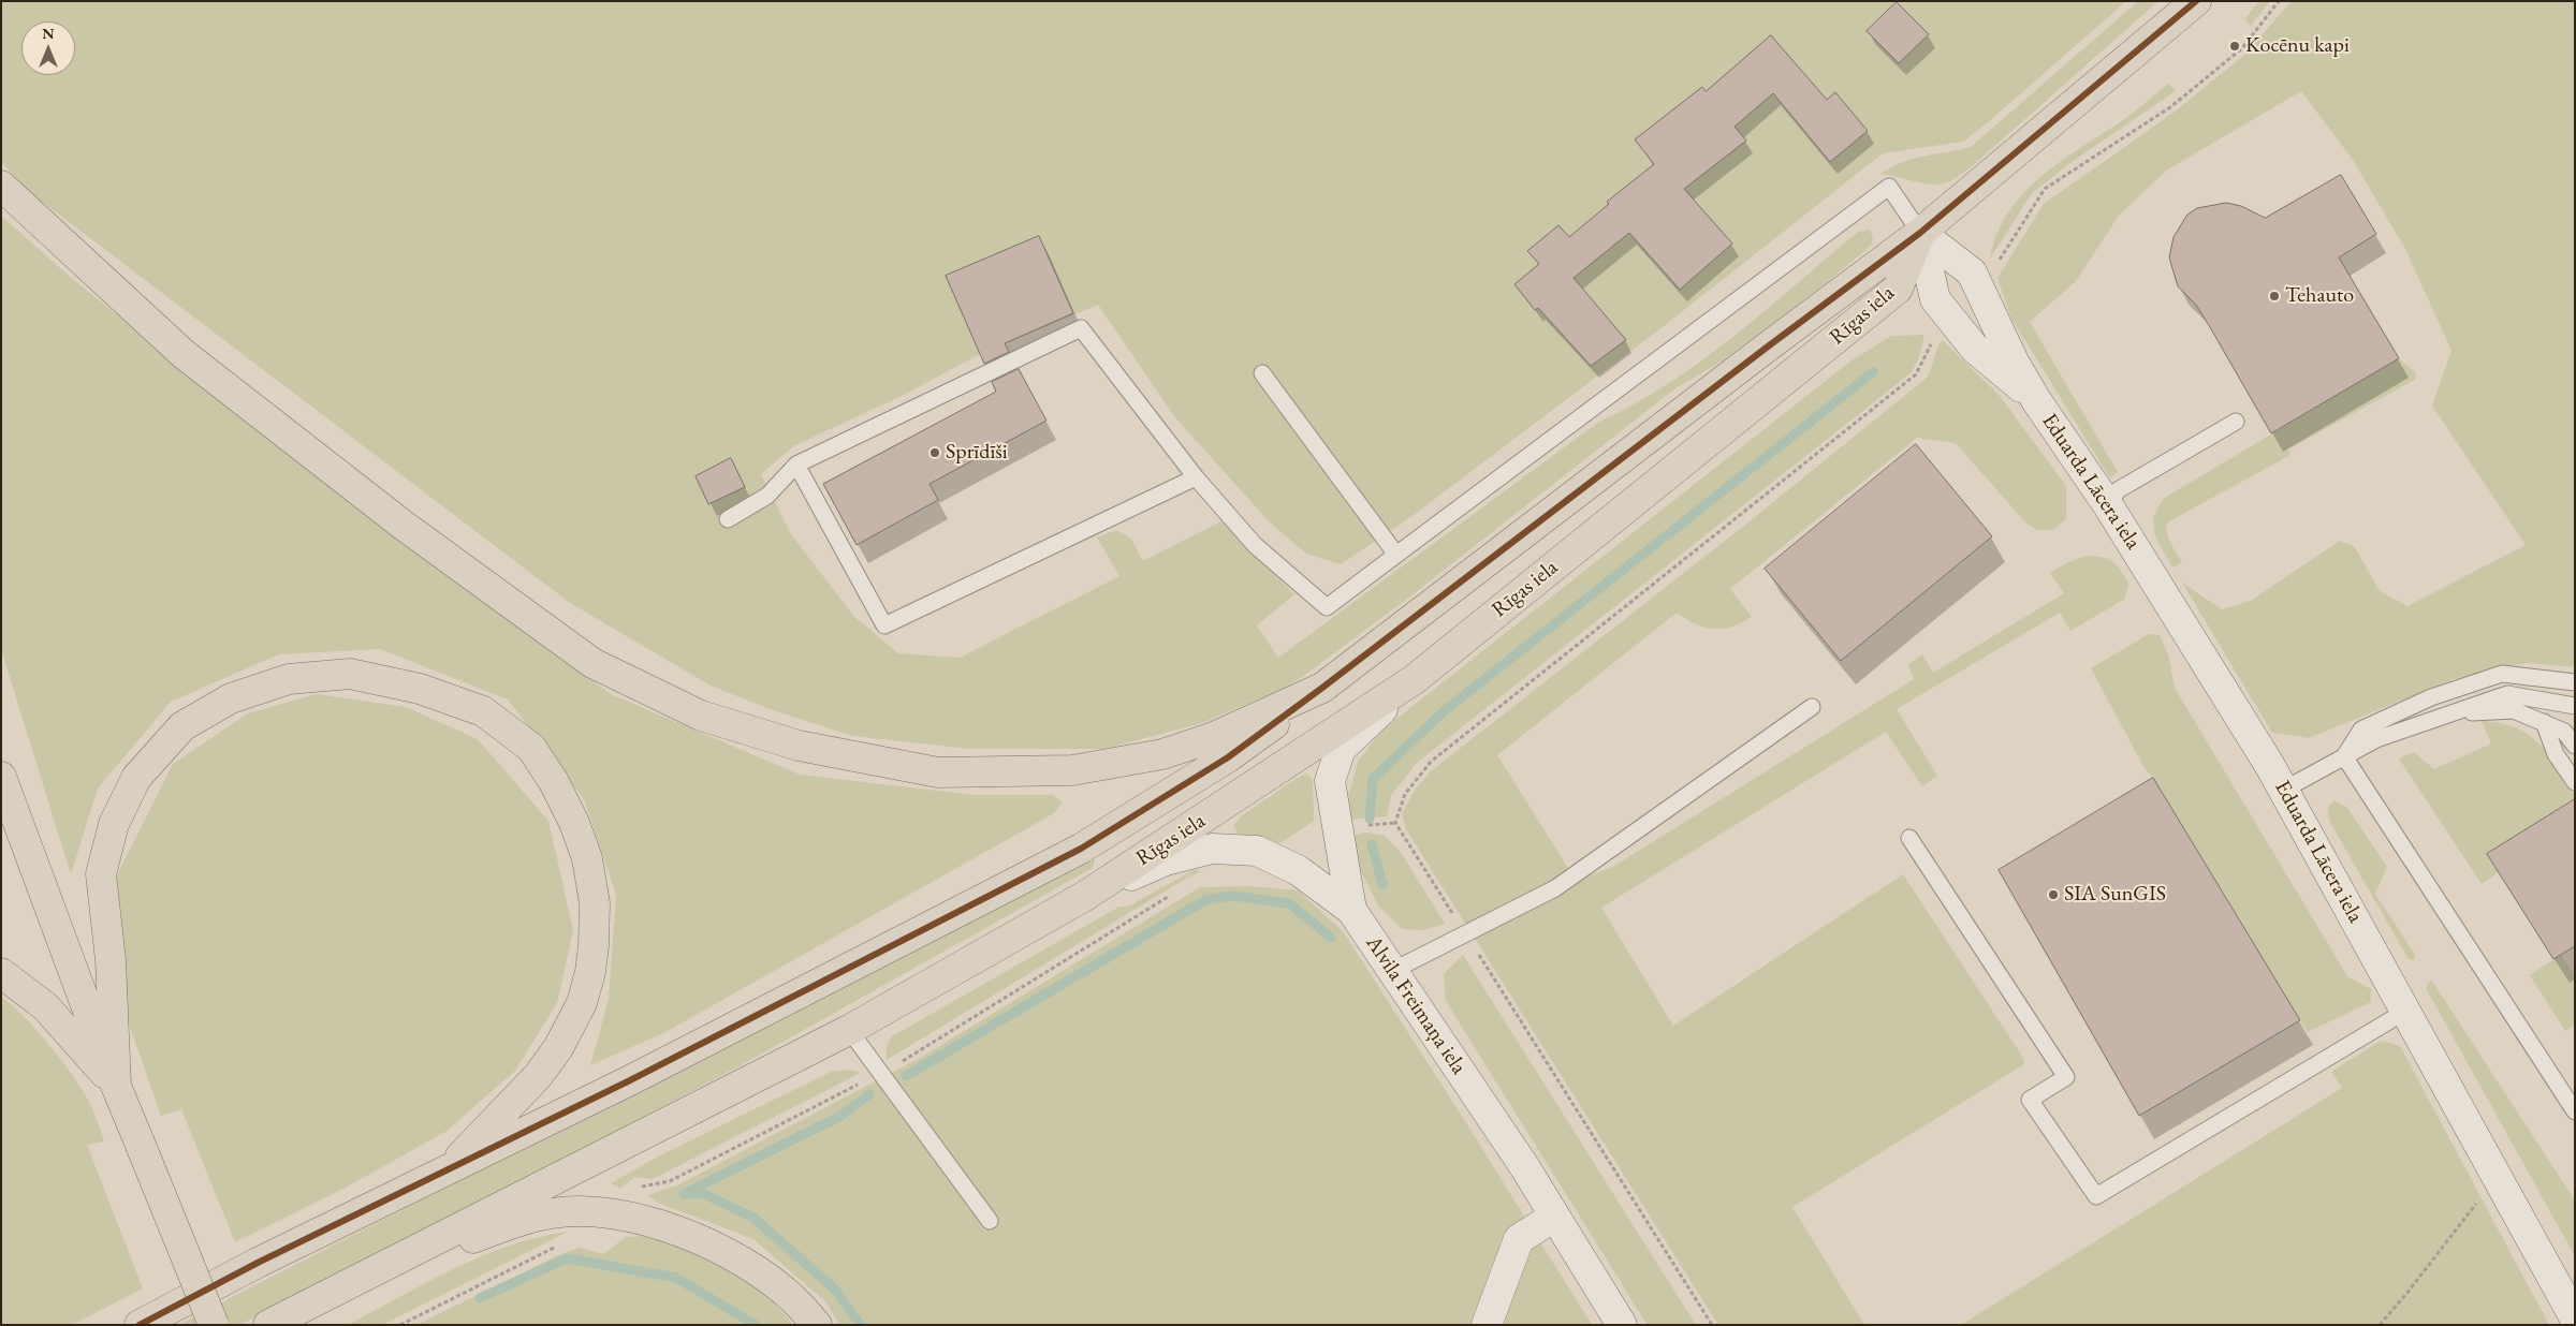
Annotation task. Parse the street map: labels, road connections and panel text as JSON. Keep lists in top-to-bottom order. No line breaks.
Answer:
{"streets":{"main road":["Rīgas iela"],"street":["Eduarda Lācera iela","Alvila Freimaņa iela"]},"crossings":[["Rīgas iela","Eduarda Lācera iela"],["Rīgas iela","Alvila Freimaņa iela"]],"places":["Kocēnu kapi","Tehauto","Sprīdīši","SIA SunGIS"],"north":"top"}
